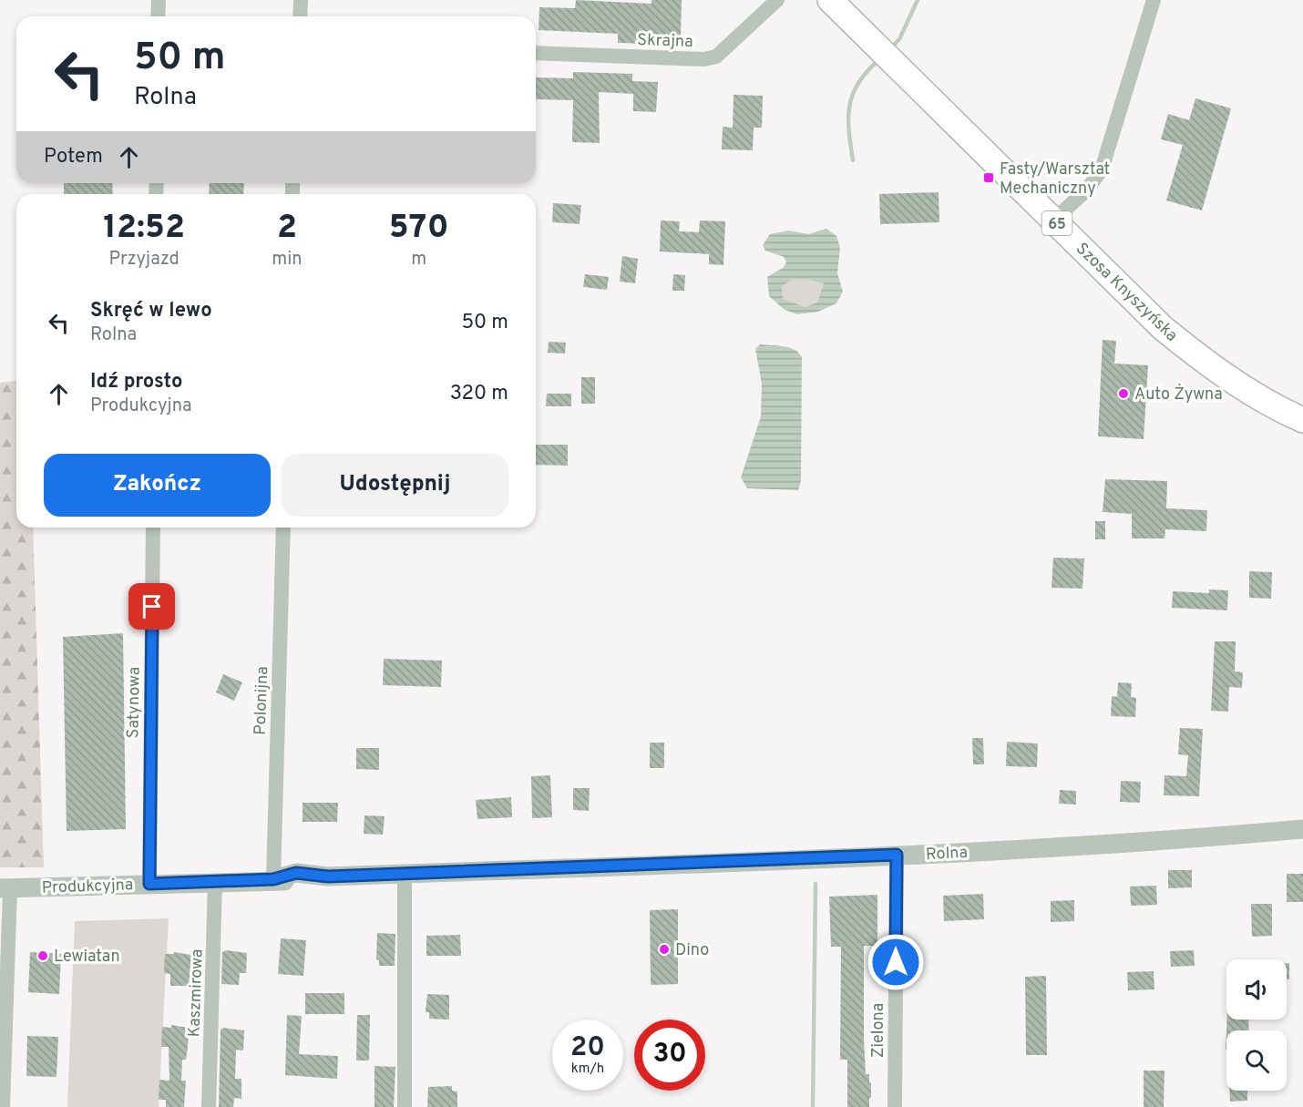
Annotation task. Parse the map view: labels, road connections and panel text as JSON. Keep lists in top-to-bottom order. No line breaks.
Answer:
{"streets":{"main road":["65","Szosa Knyszyńska"],"street":["Skrajna","Polonijna","Satynowa","Rolna","Produkcyjna","Kaszmirowa","Zielona"]},"crossings":[["Polonijna","Rolna"],["Polonijna","Produkcyjna"],["Satynowa","Produkcyjna"],["Rolna","Produkcyjna"],["Rolna","Zielona"],["Produkcyjna","Kaszmirowa"]],"places":{"transit":["Fasty/Warsztat Mechaniczny"],"other":["Auto Żywna","Dino","Lewiatan"]},"page":{"turn":["50 m","Rolna"],"then":"Potem","eta":["12:52","Przyjazd","2","min","570","m"],"list":[{"name":"Skręć w lewo","note":"Rolna","value":"50 m"},{"name":"Idź prosto","note":"Produkcyjna","value":"320 m"}],"buttons":["Zakończ","Udostępnij"],"speed":"20 km/h","limit":"30"}}
